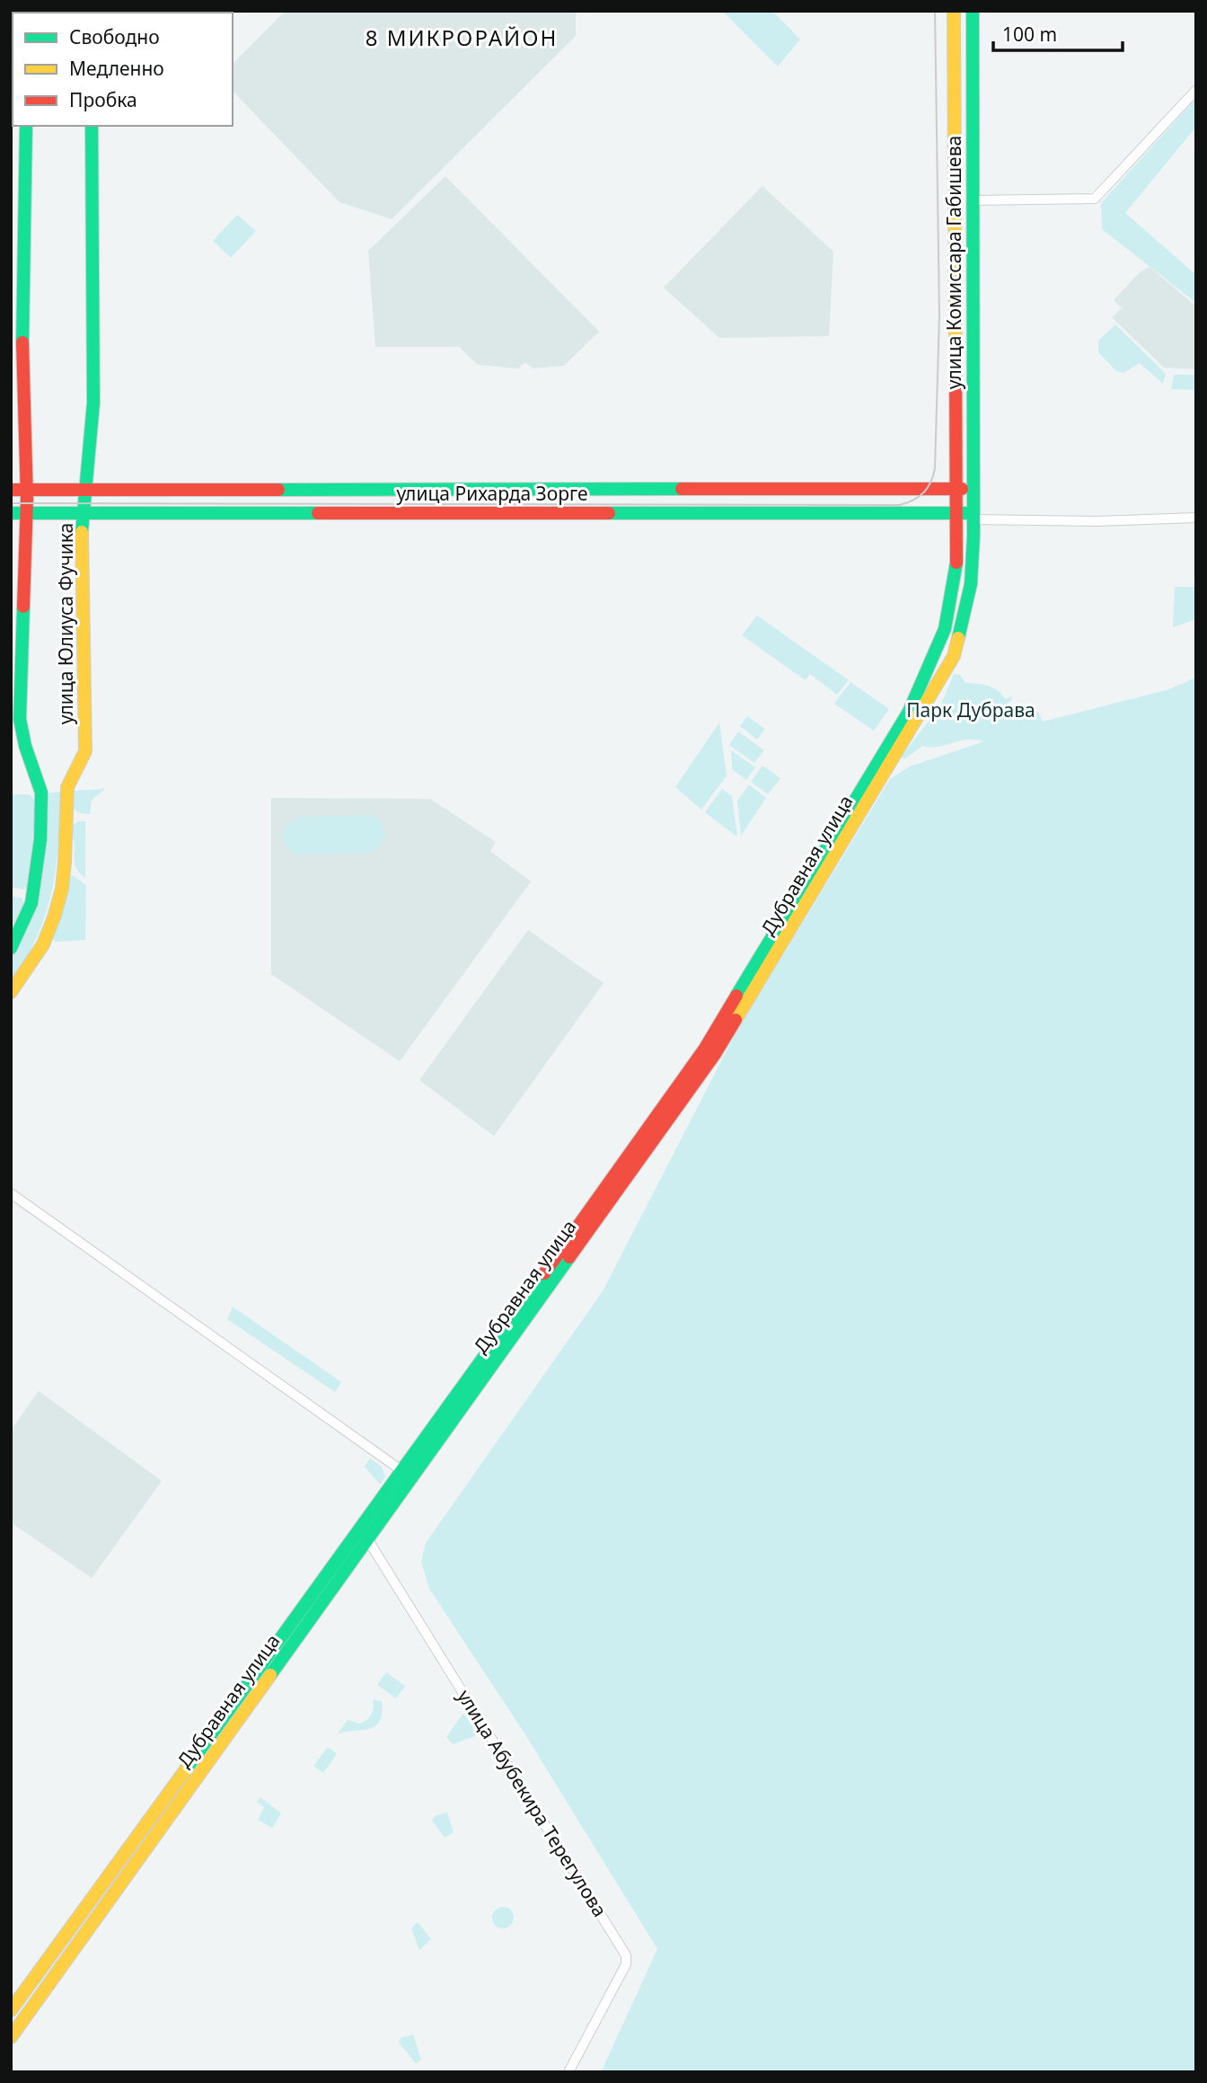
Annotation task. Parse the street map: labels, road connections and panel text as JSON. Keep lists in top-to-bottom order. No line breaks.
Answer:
{"streets":{"street":["улица Комиссара Габишева","улица Рихарда Зорге","улица Юлиуса Фучика","Дубравная улица","улица Абубекира Терегулова"]},"crossings":[["улица Комиссара Габишева","улица Рихарда Зорге"],["улица Комиссара Габишева","Дубравная улица"],["улица Рихарда Зорге","улица Юлиуса Фучика"],["улица Рихарда Зорге","Дубравная улица"],["Дубравная улица","улица Абубекира Терегулова"]],"districts":["8 МИКРОРАЙОН"],"parks":["Парк Дубрава"],"legend":["Свободно","Медленно","Пробка"],"scale_bar":"100 m"}
